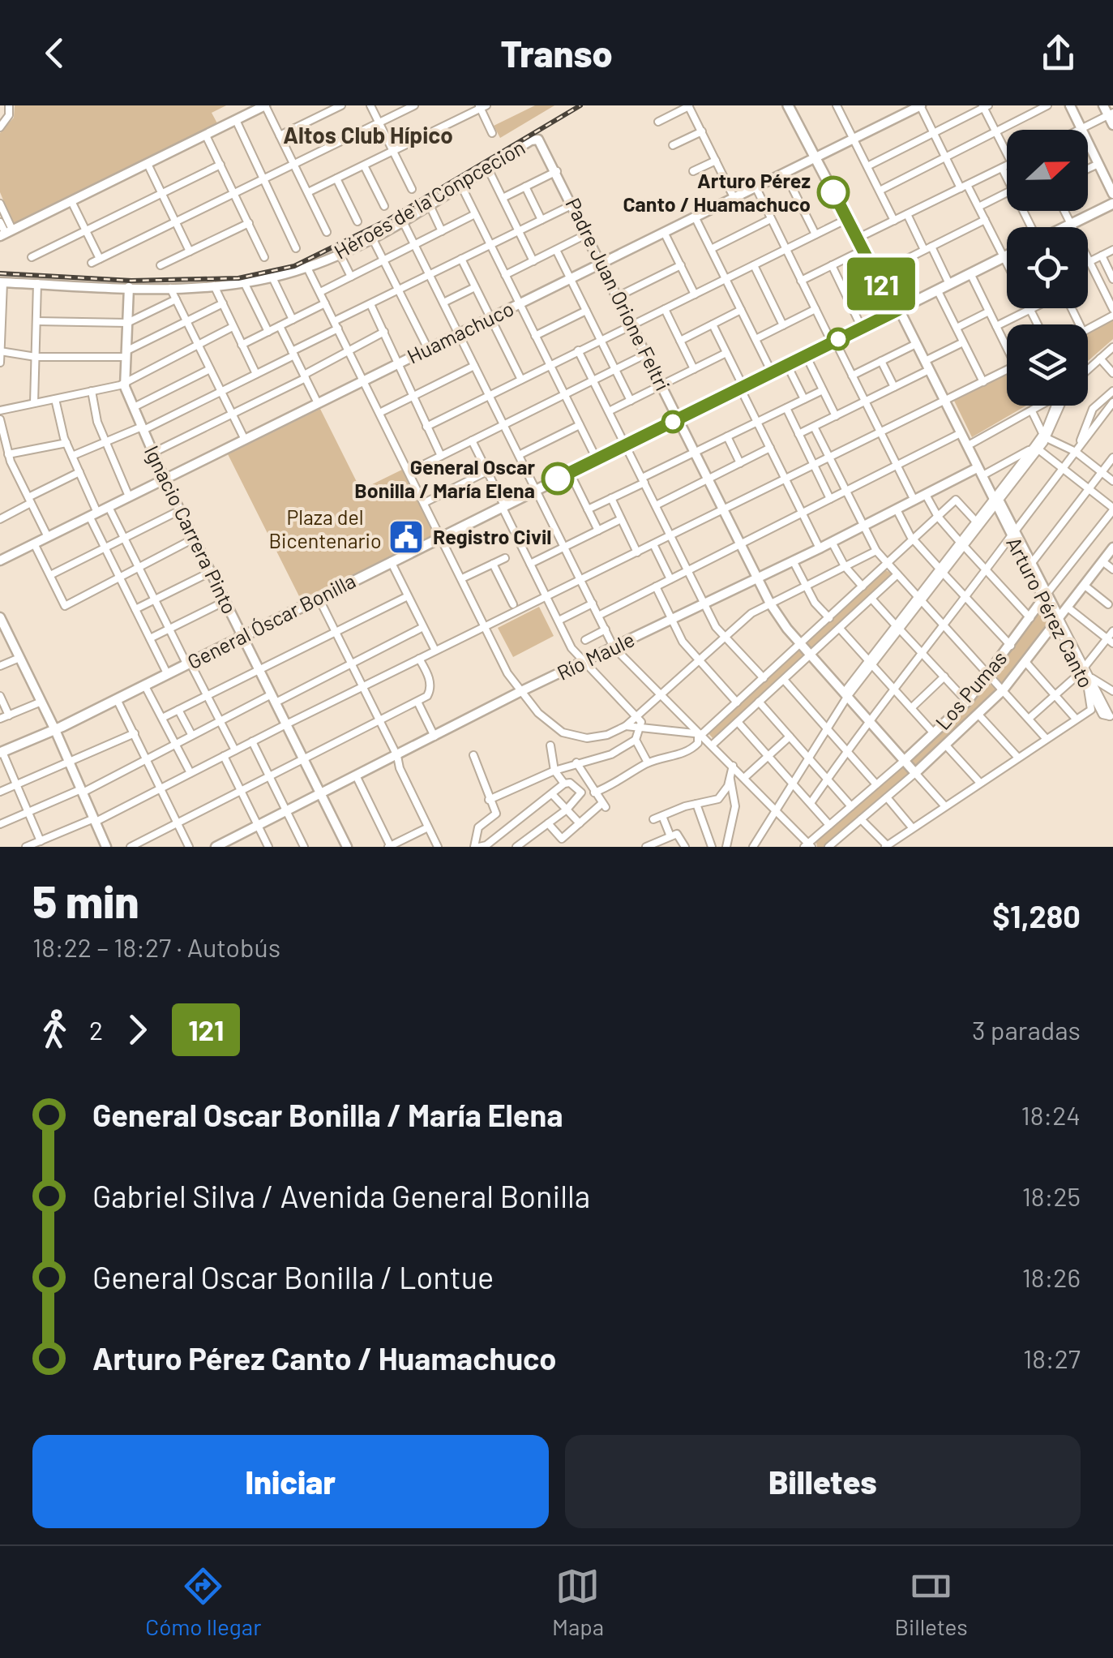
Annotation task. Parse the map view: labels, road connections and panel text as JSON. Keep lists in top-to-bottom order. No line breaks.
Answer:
{"streets":{"main road":["Arturo Pérez Canto","General Óscar Bonilla"],"street":["Héroes de la Conpcecion","Padre Juan Orione Feltri","Huamachuco","Ignacio Carrera Pinto","Río Maule","Los Pumas"]},"crossings":[["Héroes de la Conpcecion","Padre Juan Orione Feltri"],["Héroes de la Conpcecion","Ignacio Carrera Pinto"],["Padre Juan Orione Feltri","Huamachuco"],["Padre Juan Orione Feltri","General Óscar Bonilla"],["Padre Juan Orione Feltri","Río Maule"],["Padre Juan Orione Feltri","Los Pumas"],["Huamachuco","Ignacio Carrera Pinto"],["Huamachuco","Arturo Pérez Canto"],["Ignacio Carrera Pinto","General Óscar Bonilla"],["Ignacio Carrera Pinto","Río Maule"],["Arturo Pérez Canto","General Óscar Bonilla"],["Arturo Pérez Canto","Río Maule"],["Arturo Pérez Canto","Los Pumas"]],"districts":["Altos Club Hípico"],"parks":["Plaza del Bicentenario"],"places":{"other":["Arturo Pérez Canto / Huamachuco","General Oscar Bonilla / María Elena"],"public building":["Registro Civil"]},"lines":["bus line 121"],"north":"right","page":{"header":"Transo","on_map":"121","heading":["5 min","18:22 – 18:27 · Autobús","$1,280"],"legs":["2","121","3 paradas"],"list":[{"name":"General Oscar Bonilla / María Elena","value":"18:24"},{"name":"Gabriel Silva / Avenida General Bonilla","value":"18:25"},{"name":"General Oscar Bonilla / Lontue","value":"18:26"},{"name":"Arturo Pérez Canto / Huamachuco","value":"18:27"}],"buttons":["Iniciar","Billetes"],"tabs":["Cómo llegar","Mapa","Billetes"]}}
